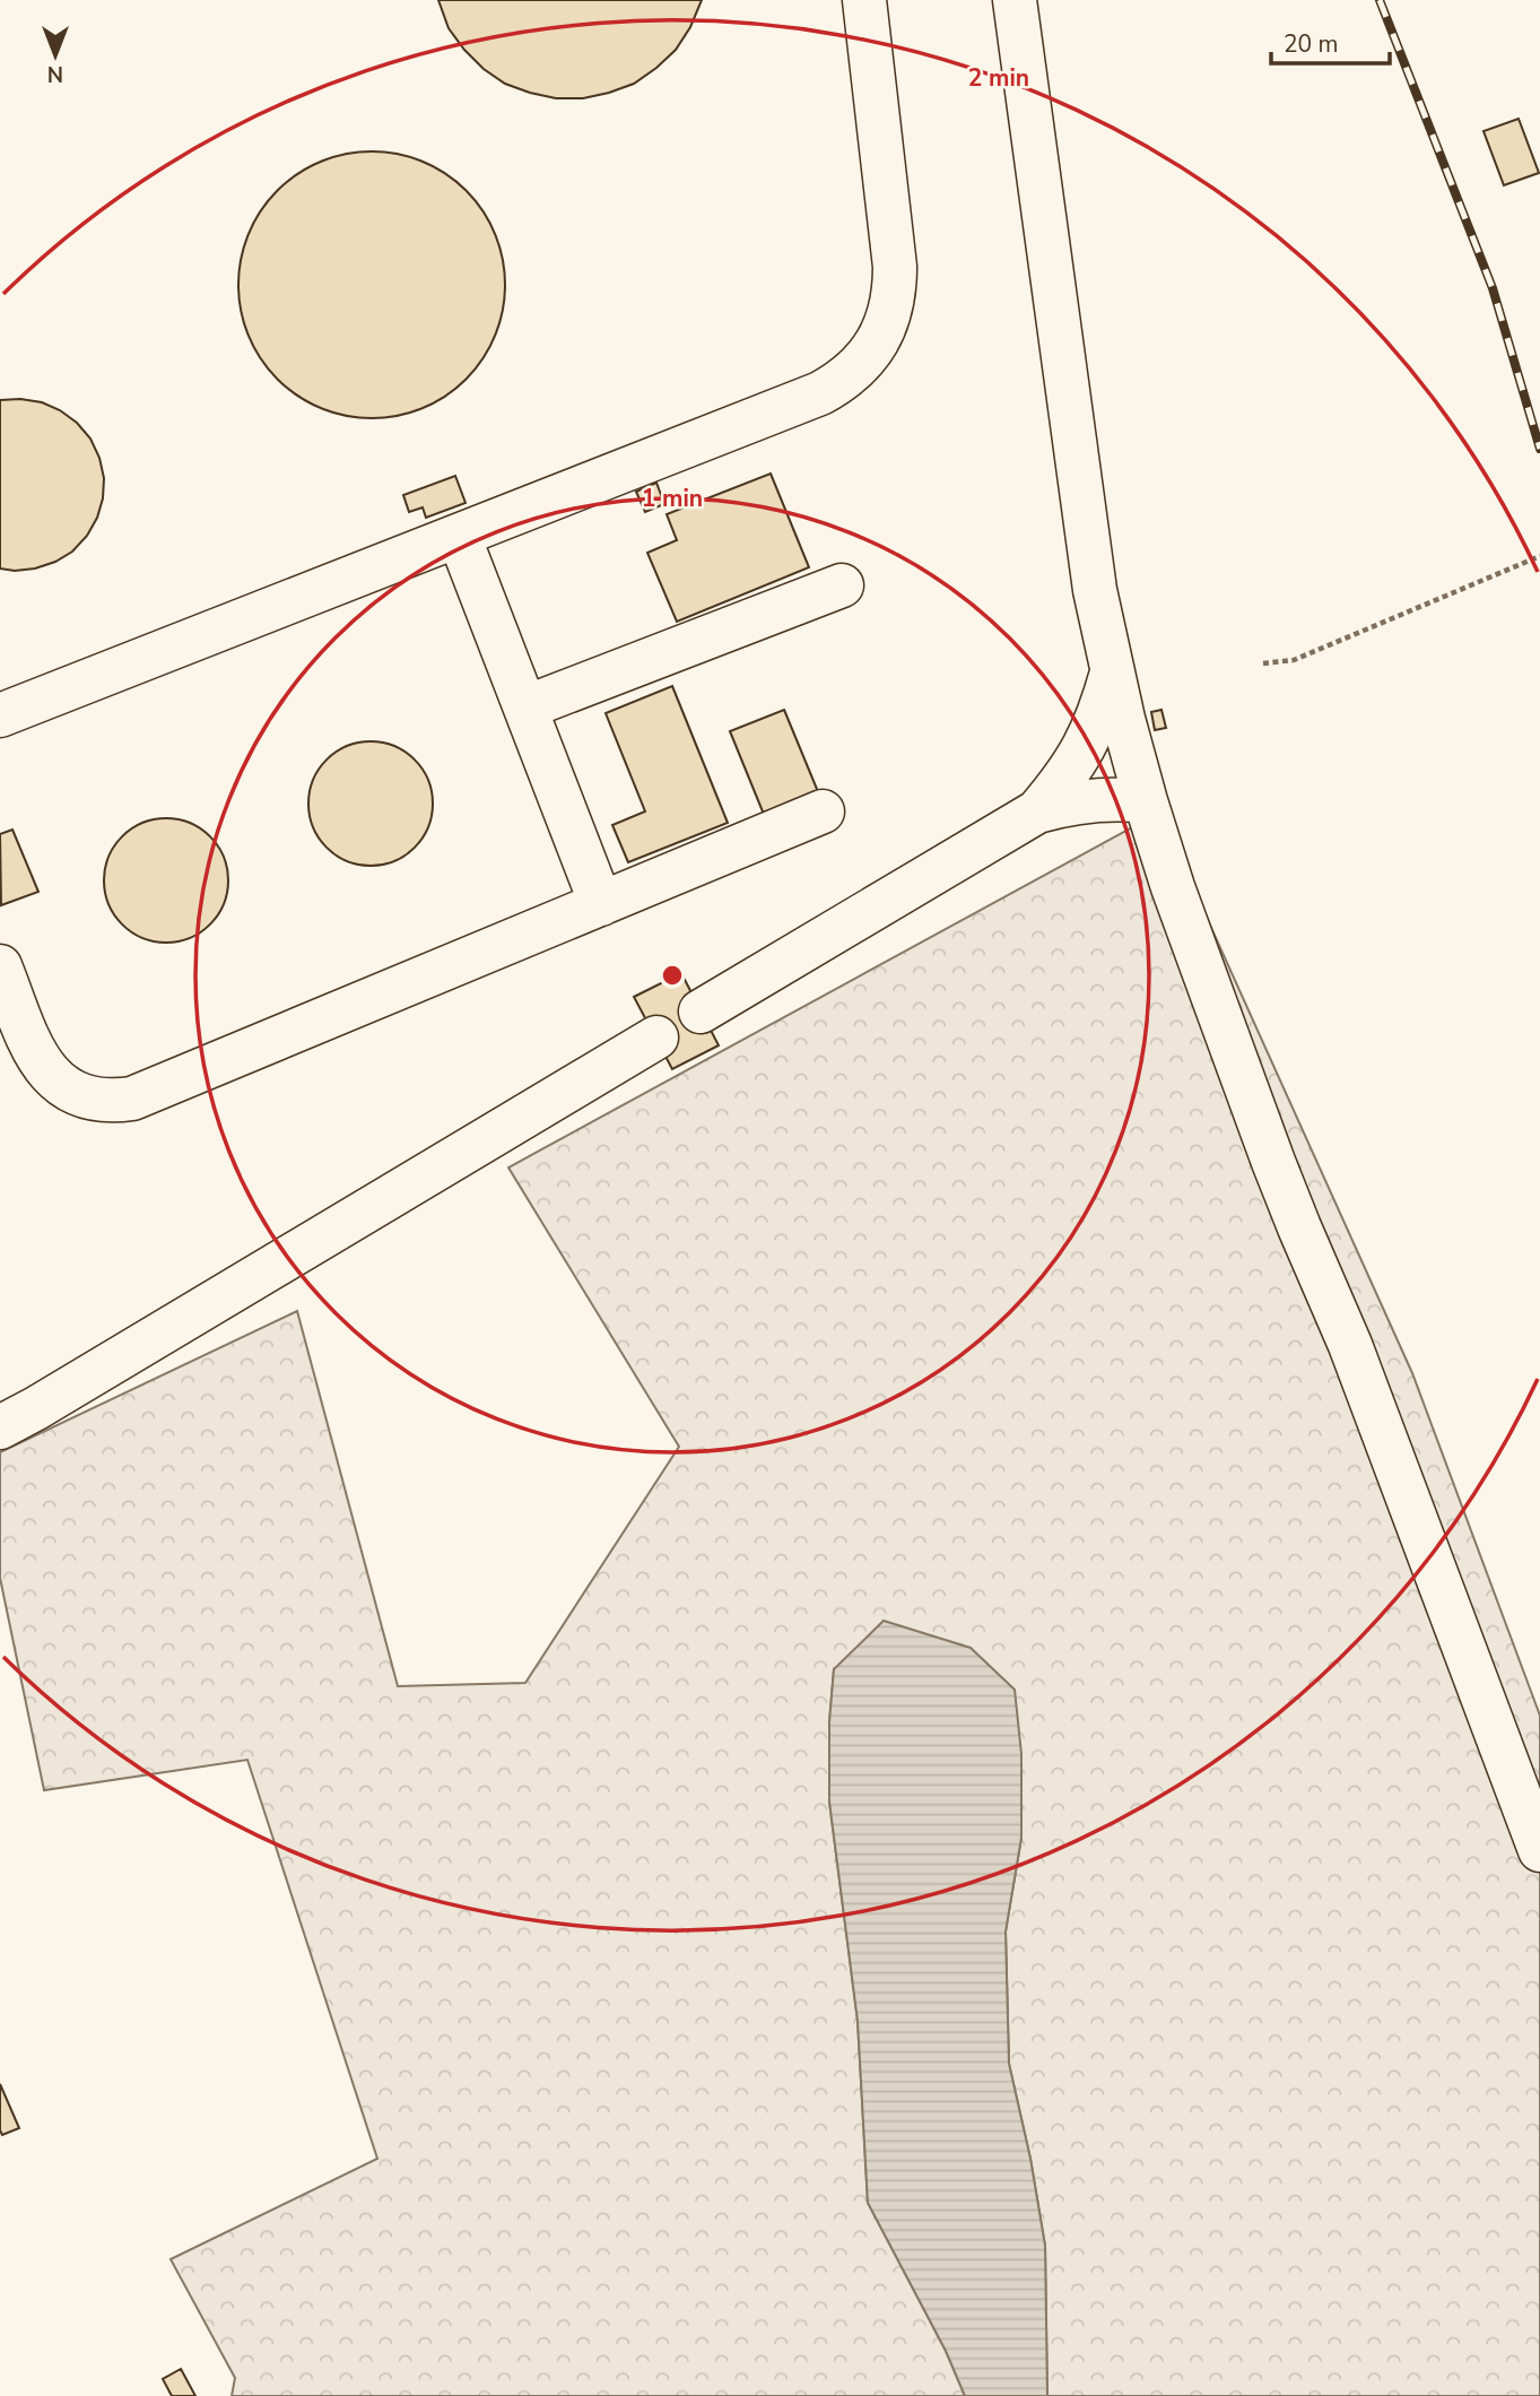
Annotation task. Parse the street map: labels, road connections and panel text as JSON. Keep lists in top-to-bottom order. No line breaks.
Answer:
{"scale_bar":"20 m","north":"bottom","rings":["2 min","1 min"]}
